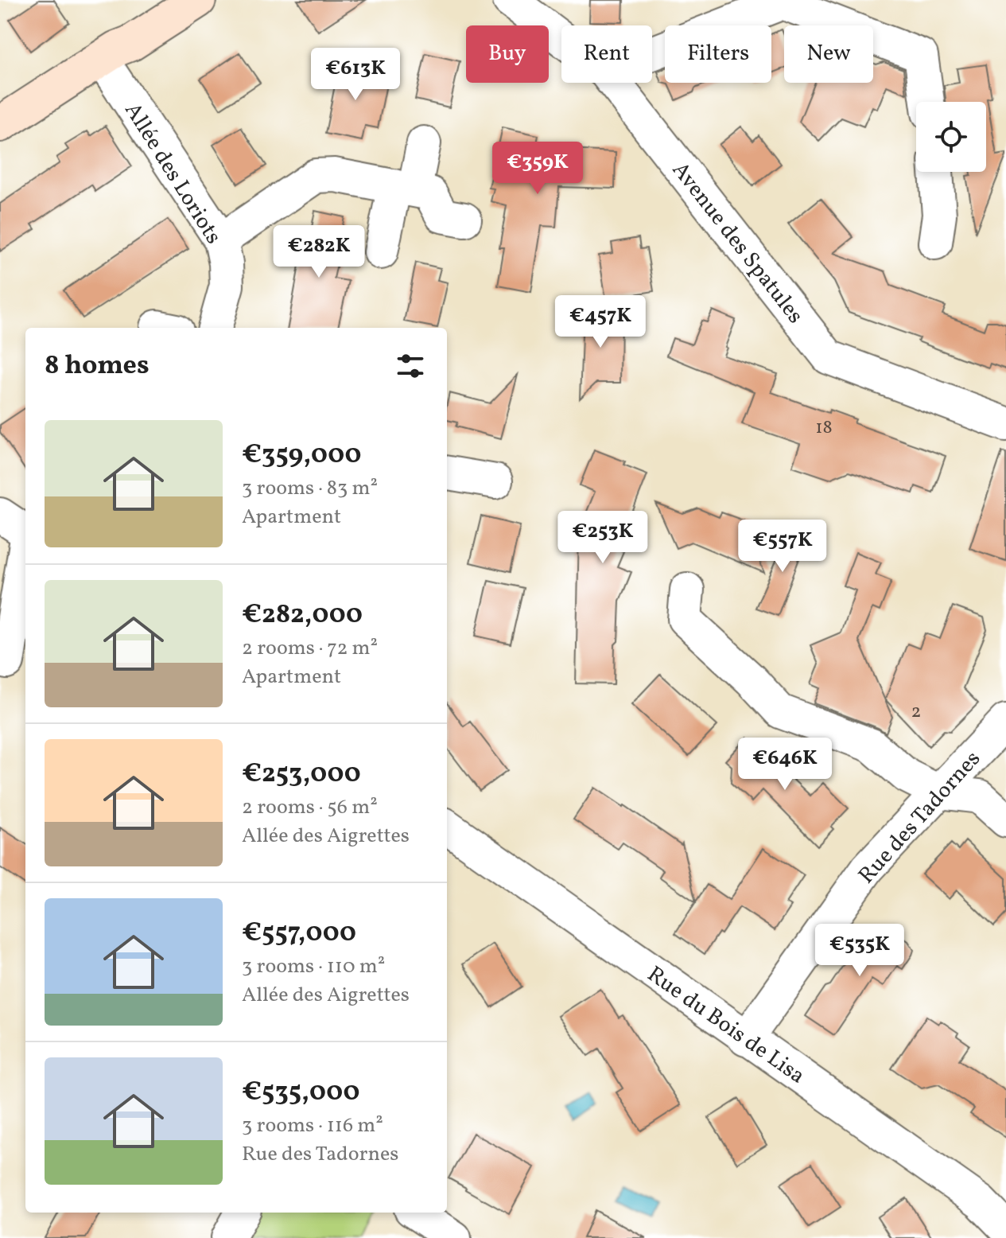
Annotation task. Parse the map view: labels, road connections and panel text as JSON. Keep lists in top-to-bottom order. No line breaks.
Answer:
{"streets":{"street":["Allée des Loriots","Avenue des Spatules","Rue des Tadornes","Rue du Bois de Lisa"]},"crossings":[["Rue des Tadornes","Rue du Bois de Lisa"]],"house_numbers":["18","2"],"page":{"chip":["Buy","Rent","Filters","New"],"price":["€613K","€359K","€282K","€457K","€253K","€557K","€646K","€535K"],"heading":"8 homes","list":[{"name":"€359,000","note":"3 rooms · 83 m² · Apartment"},{"name":"€282,000","note":"2 rooms · 72 m² · Apartment"},{"name":"€253,000","note":"2 rooms · 56 m² · Allée des Aigrettes"},{"name":"€557,000","note":"3 rooms · 110 m² · Allée des Aigrettes"},{"name":"€535,000","note":"3 rooms · 116 m² · Rue des Tadornes"}]}}
